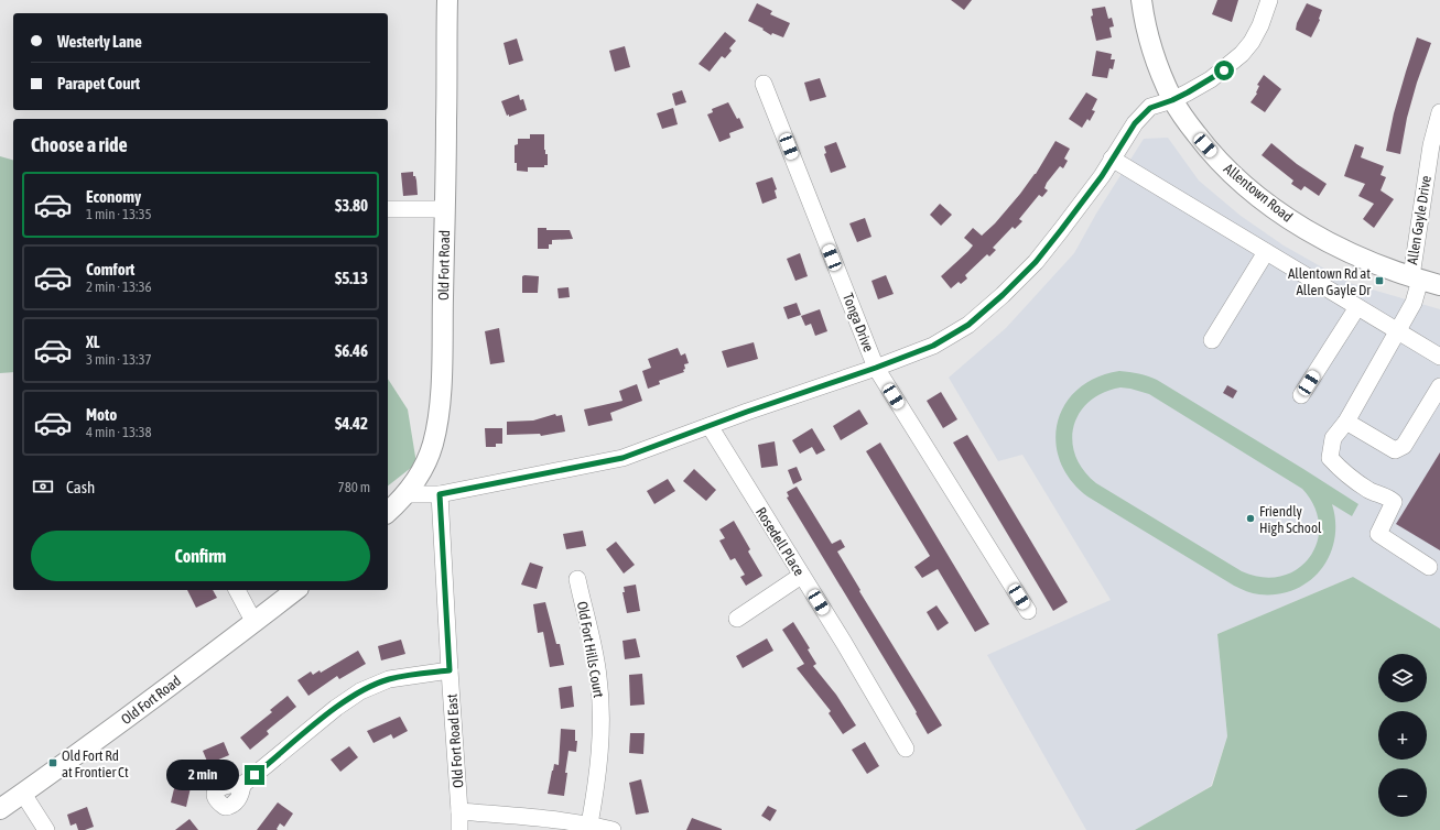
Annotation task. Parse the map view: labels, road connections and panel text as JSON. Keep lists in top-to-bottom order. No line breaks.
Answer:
{"streets":{"main road":["Allentown Road","Old Fort Road"],"street":["Allen Gayle Drive","Tonga Drive","Rosedell Place","Old Fort Hills Court","Old Fort Road East"]},"crossings":[["Allentown Road","Allen Gayle Drive"]],"places":{"transit":["Allentown Rd at Allen Gayle Dr","Old Fort Rd at Frontier Ct"],"other":["Friendly High School"]},"page":{"banner":["Westerly Lane","Parapet Court"],"heading":"Choose a ride","list":[{"name":"Economy","note":"1 min · 13:35","value":"$3.80"},{"name":"Comfort","note":"2 min · 13:36","value":"$5.13"},{"name":"XL","note":"3 min · 13:37","value":"$6.46"},{"name":"Moto","note":"4 min · 13:38","value":"$4.42"}],"pay":["Cash","780 m"],"buttons":"Confirm","map_buttons":["+","−"],"bubble":"2 min"}}
